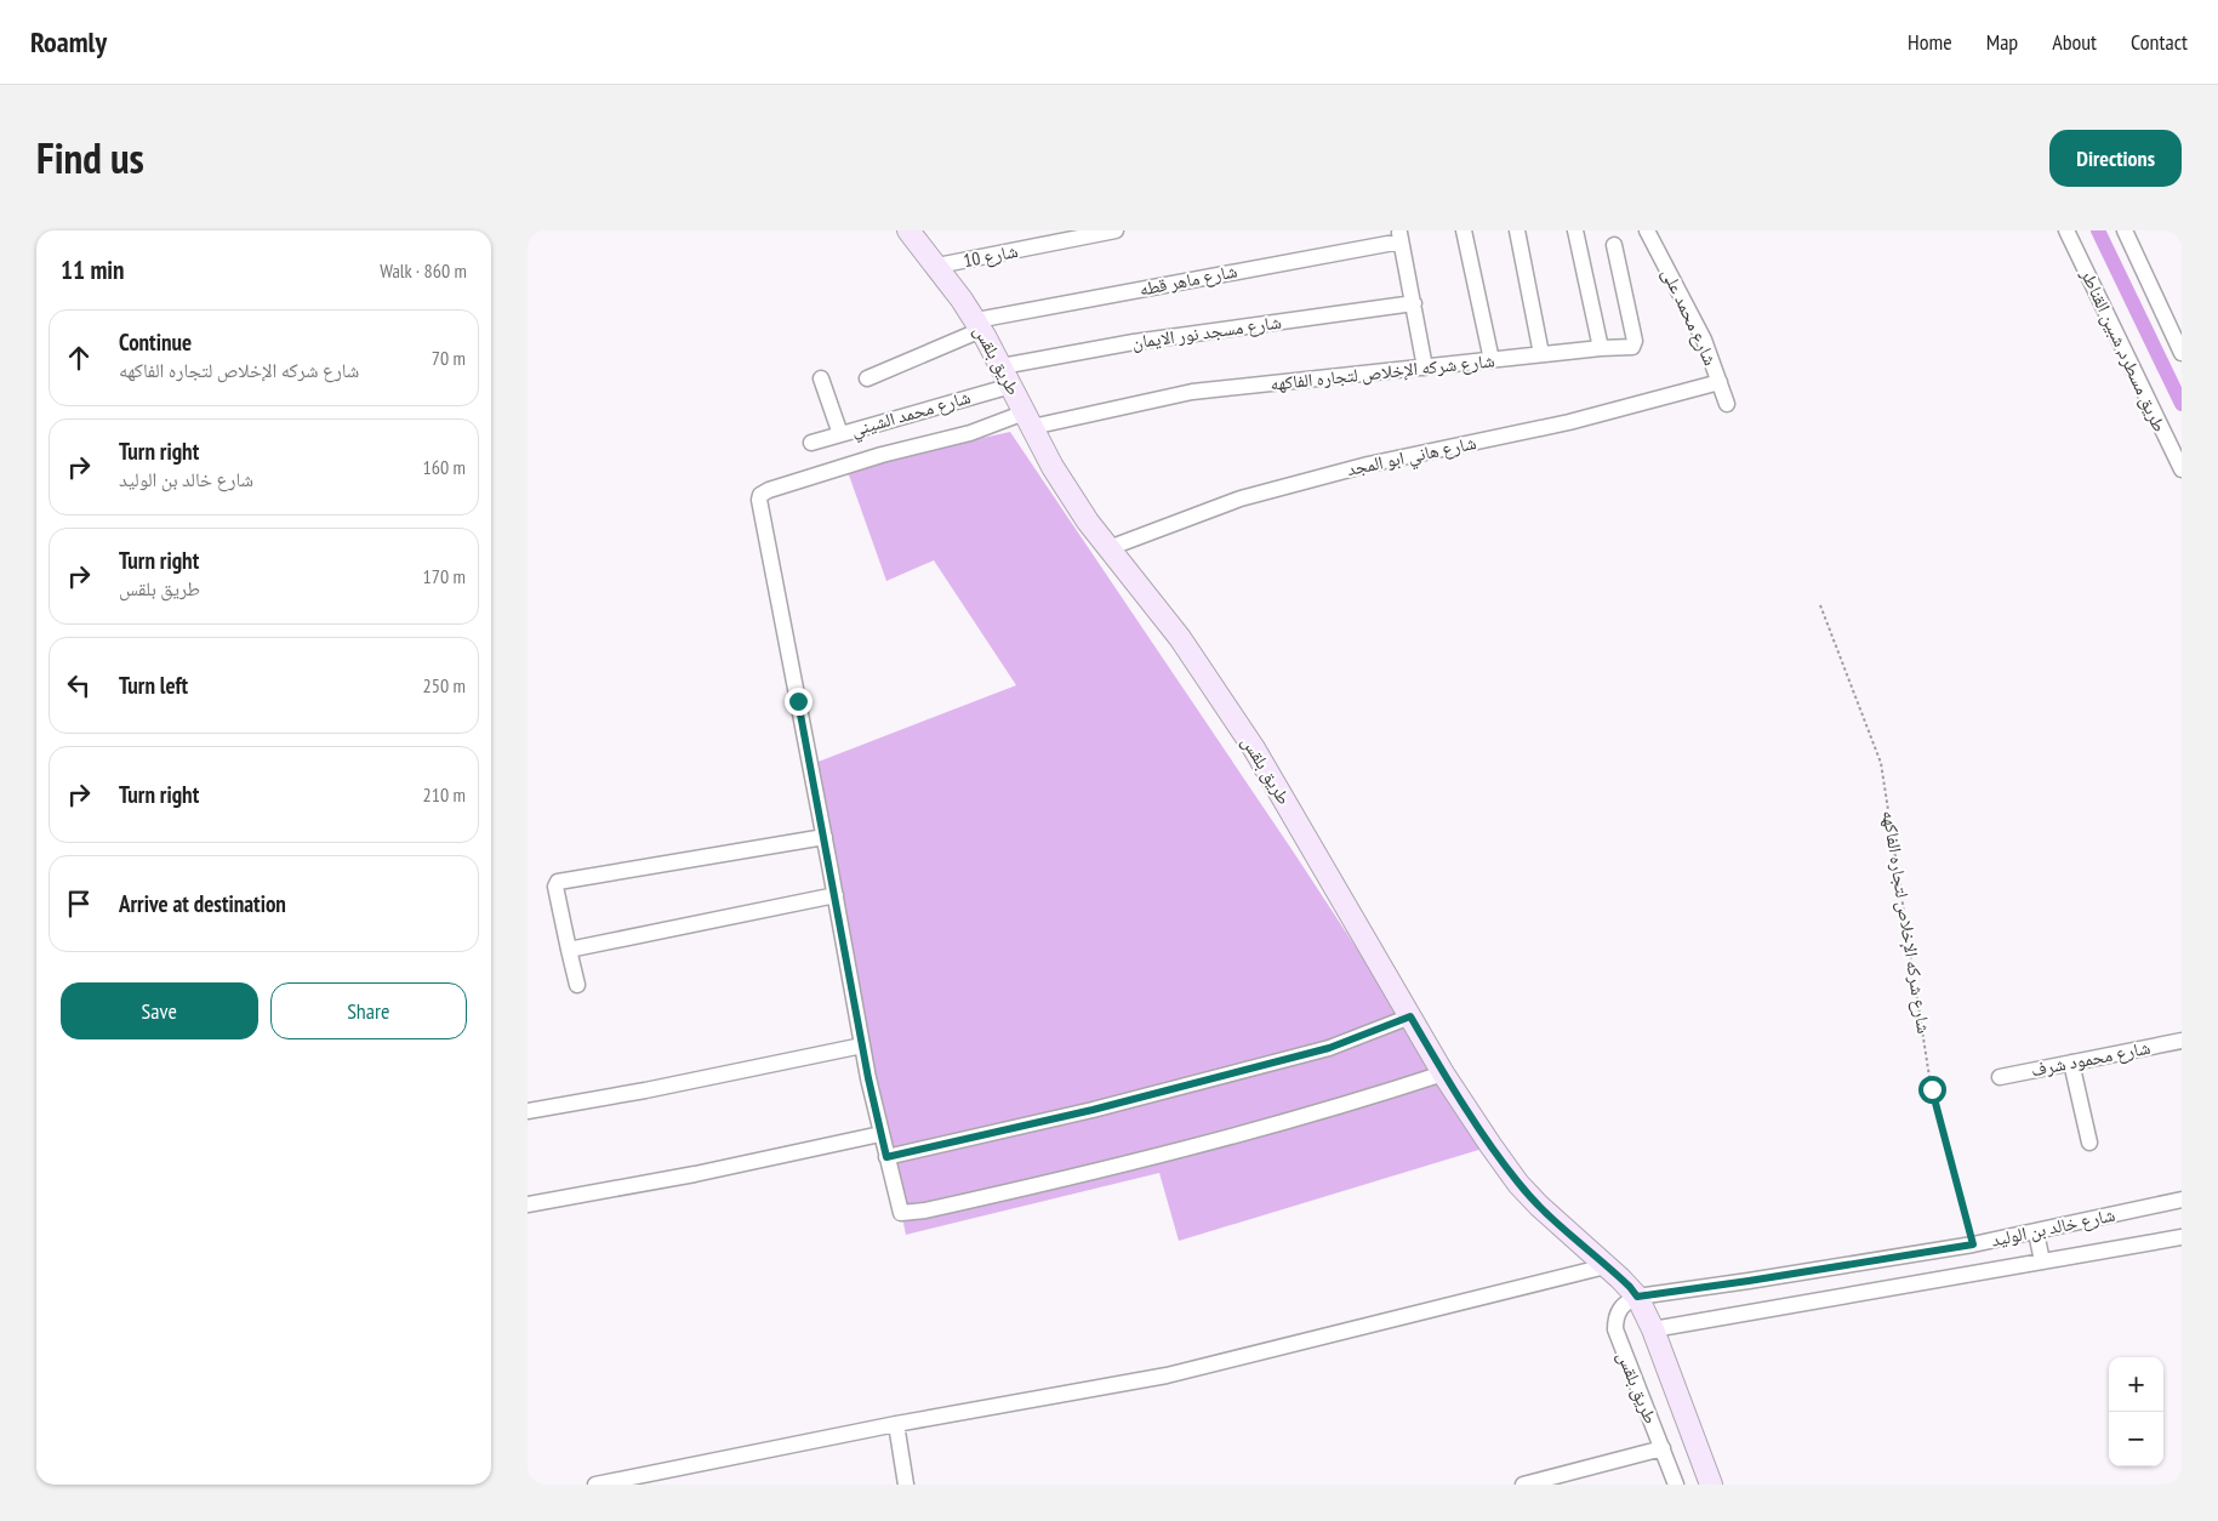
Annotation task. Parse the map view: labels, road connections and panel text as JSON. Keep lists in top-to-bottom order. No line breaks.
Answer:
{"streets":{"main road":["طريق بلقس"],"street":["شارع 10","شارع ماهر قطه","شارع محمد على","شارع مسجد نور الايمان","طريق مسطرد, شبين القناطر","شارع شركه الإخلاص لتجاره الفاكهه","شارع محمد الشيني","شارع هاني ابو المجد","شارع محمود شرف","شارع خالد بن الوليد"]},"crossings":[["شارع 10","طريق بلقس"],["شارع ماهر قطه","طريق بلقس"],["شارع محمد على","شارع هاني ابو المجد"],["شارع مسجد نور الايمان","طريق بلقس"],["طريق بلقس","شارع شركه الإخلاص لتجاره الفاكهه"],["طريق بلقس","شارع محمد الشيني"],["طريق بلقس","شارع هاني ابو المجد"],["طريق بلقس","شارع خالد بن الوليد"],["شارع شركه الإخلاص لتجاره الفاكهه","شارع خالد بن الوليد"]],"page":{"header":"Roamly","nav":["Home","Map","About","Contact"],"title":"Find us","buttons":["Directions",["Save","Share"]],"heading":["11 min","Walk · 860 m"],"list":[["Continue","شارع شركه الإخلاص لتجاره الفاكهه","70 m"],["Turn right","شارع خالد بن الوليد","160 m"],["Turn right","طريق بلقس","170 m"],["Turn left","250 m"],["Turn right","210 m"],"Arrive at destination"],"map_buttons":["+","−"]}}
